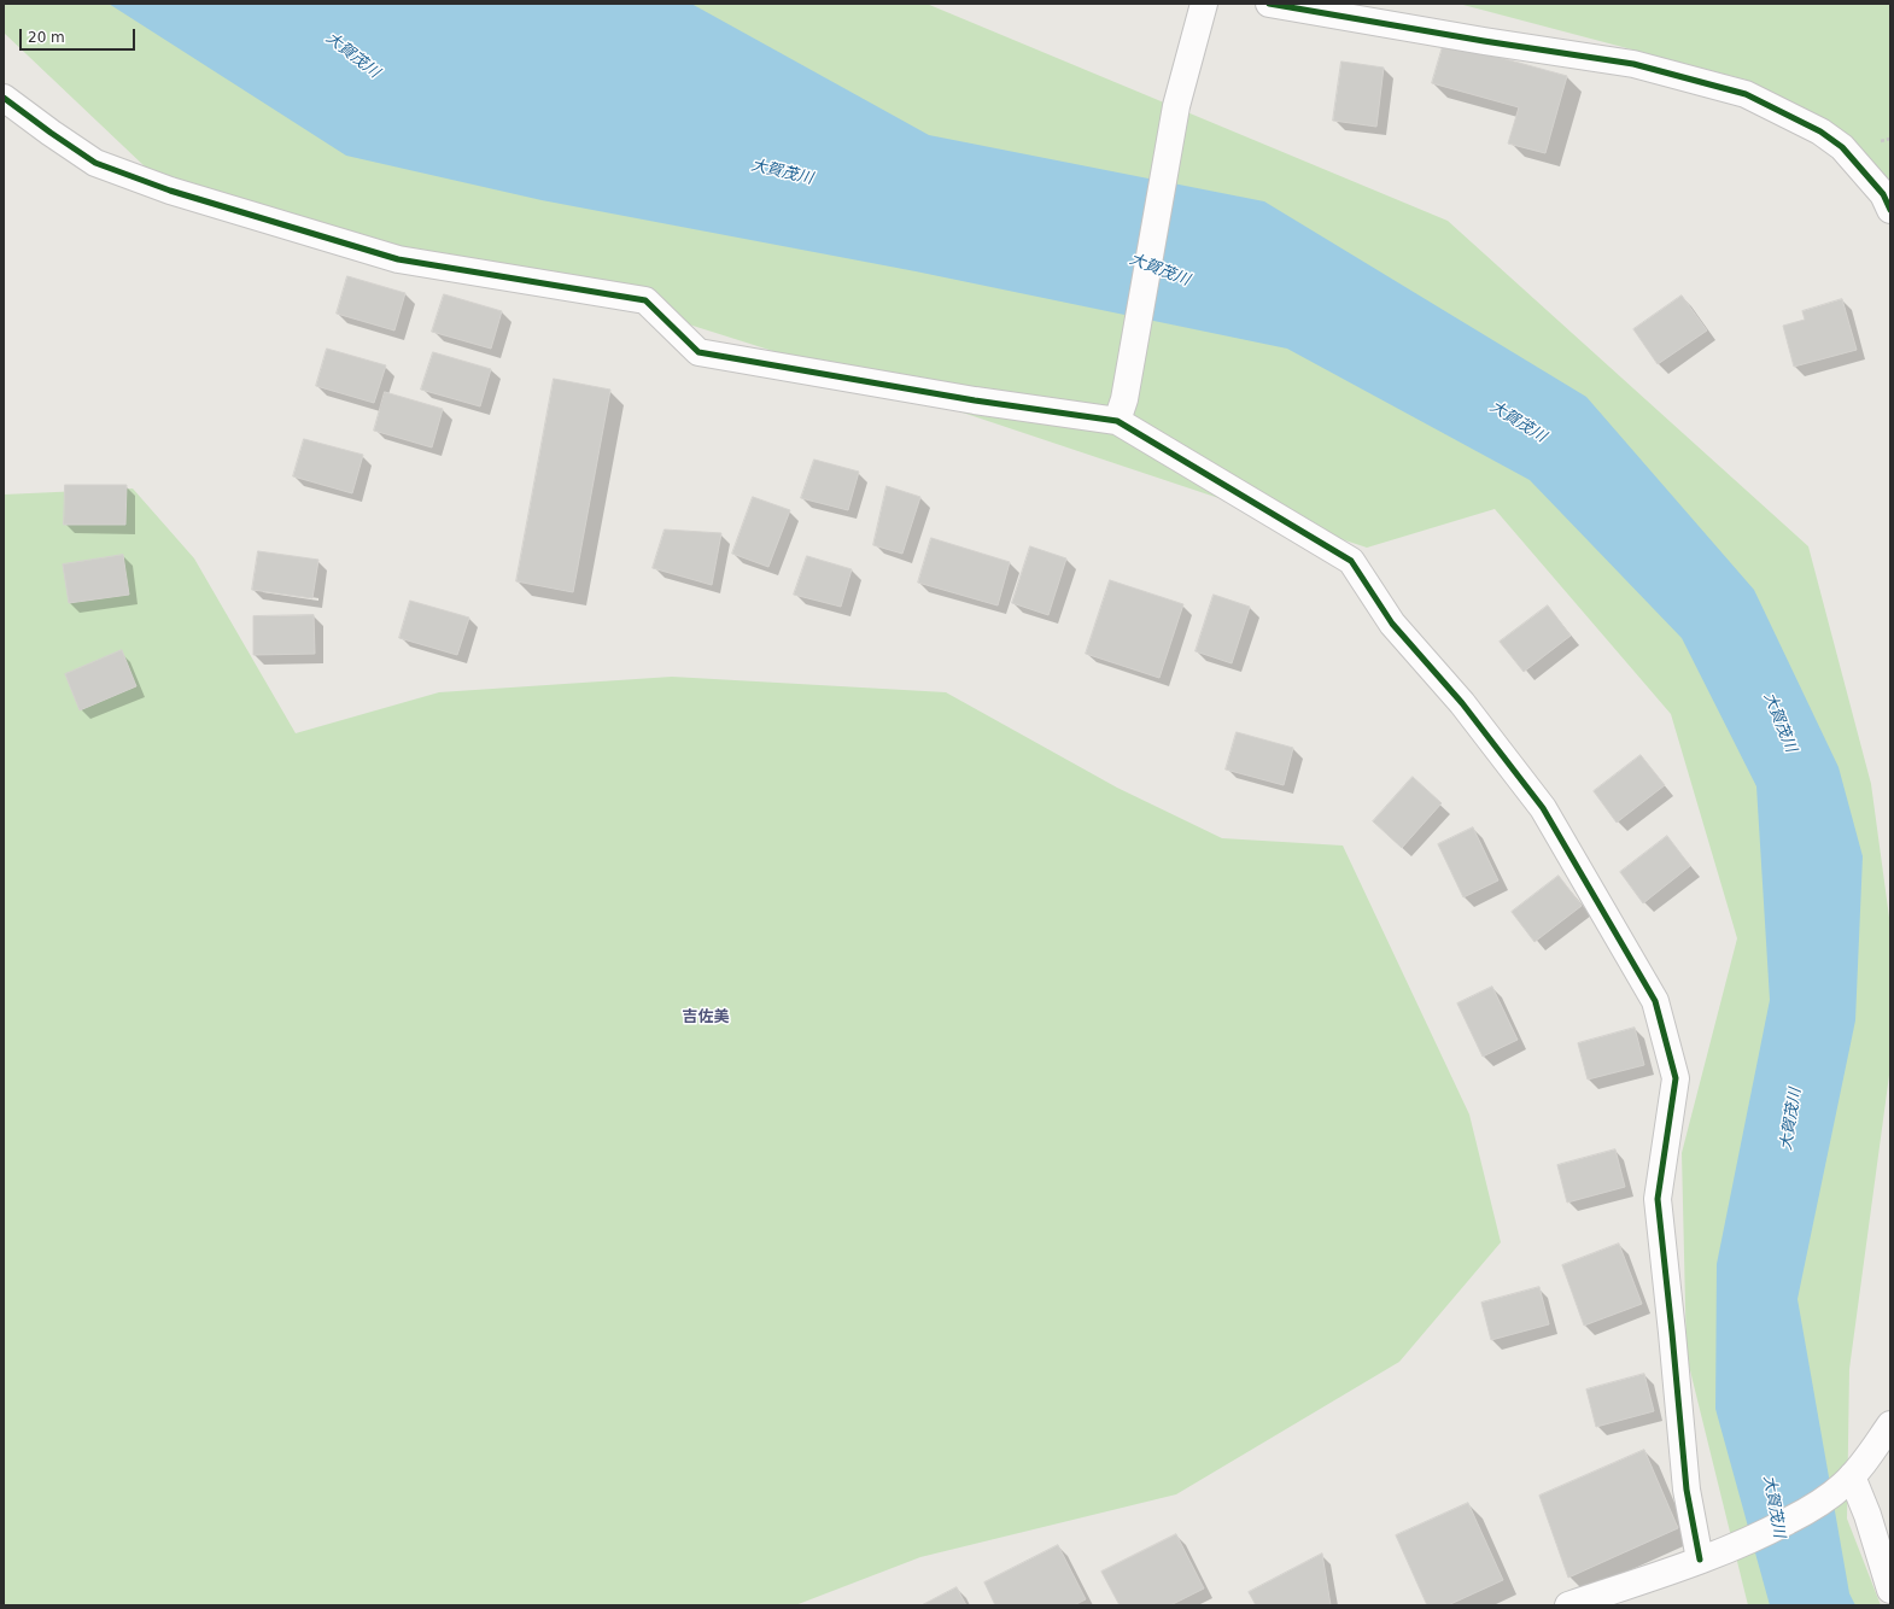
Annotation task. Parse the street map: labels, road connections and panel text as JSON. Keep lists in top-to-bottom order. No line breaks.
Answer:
{"districts":["吉佐美"],"water":["大賀茂川"],"scale_bar":"20 m"}
